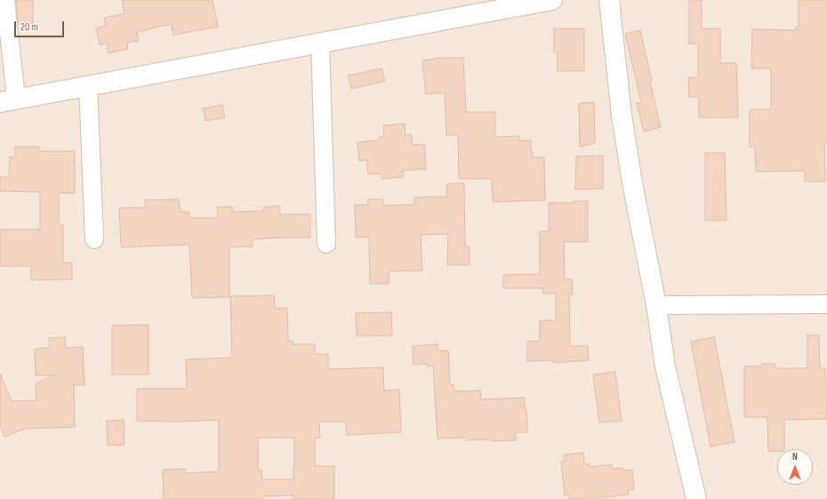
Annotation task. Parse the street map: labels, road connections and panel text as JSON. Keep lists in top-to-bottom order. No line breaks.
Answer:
{"scale_bar":"20 m","north":"top"}
